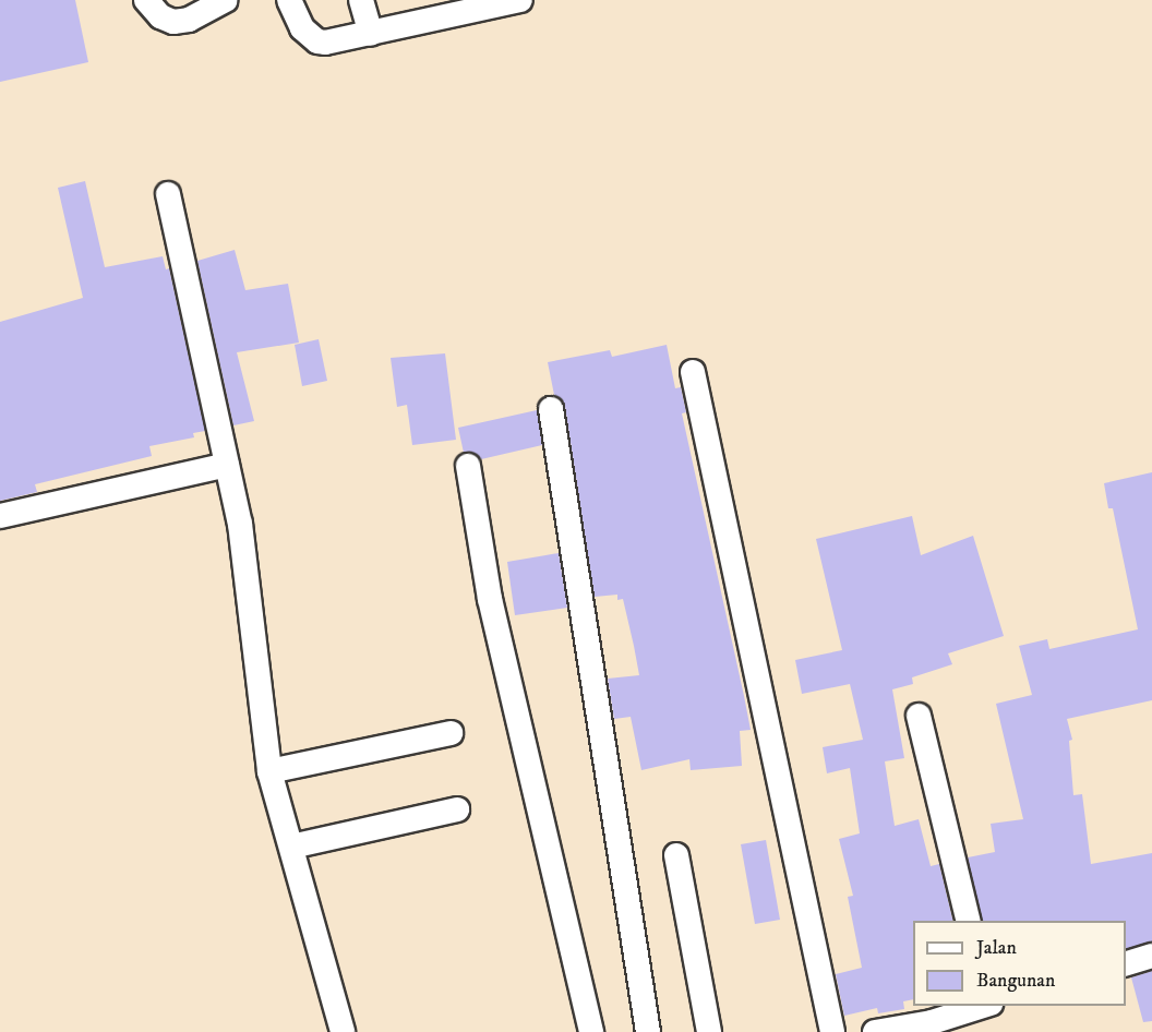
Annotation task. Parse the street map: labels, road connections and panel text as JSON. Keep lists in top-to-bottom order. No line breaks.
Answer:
{"legend":["Jalan","Bangunan"]}
